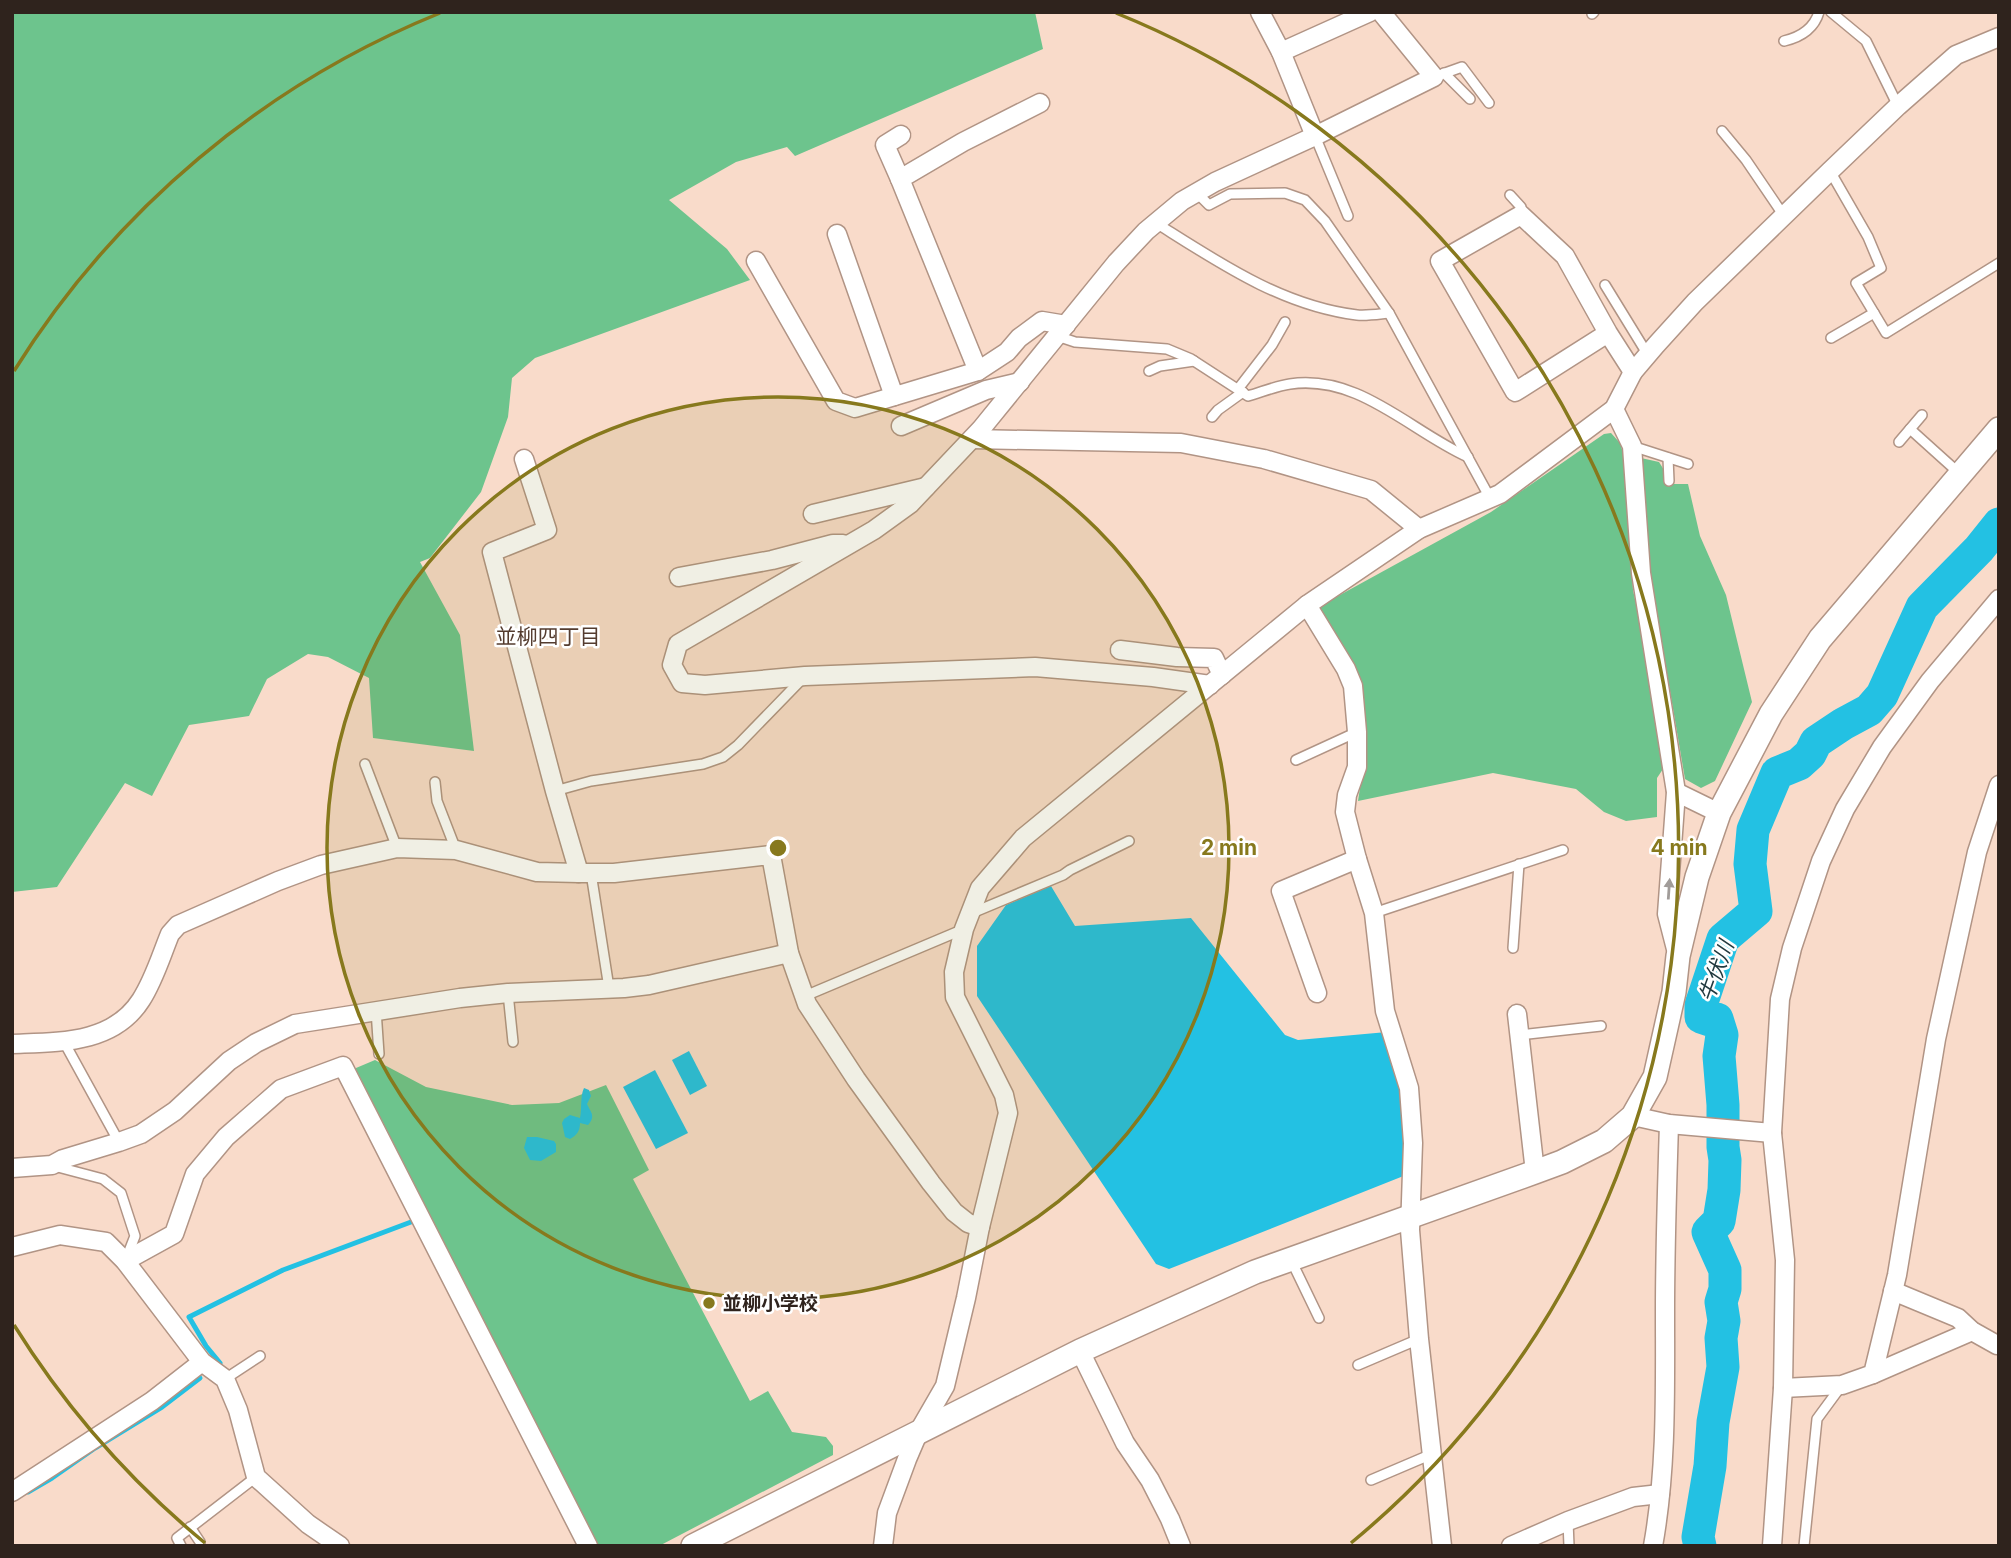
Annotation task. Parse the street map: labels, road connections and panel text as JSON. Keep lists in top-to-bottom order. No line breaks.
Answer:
{"districts":["並柳四丁目"],"water":["牛伏川"],"places":["並柳小学校"],"rings":["2 min","4 min"]}
